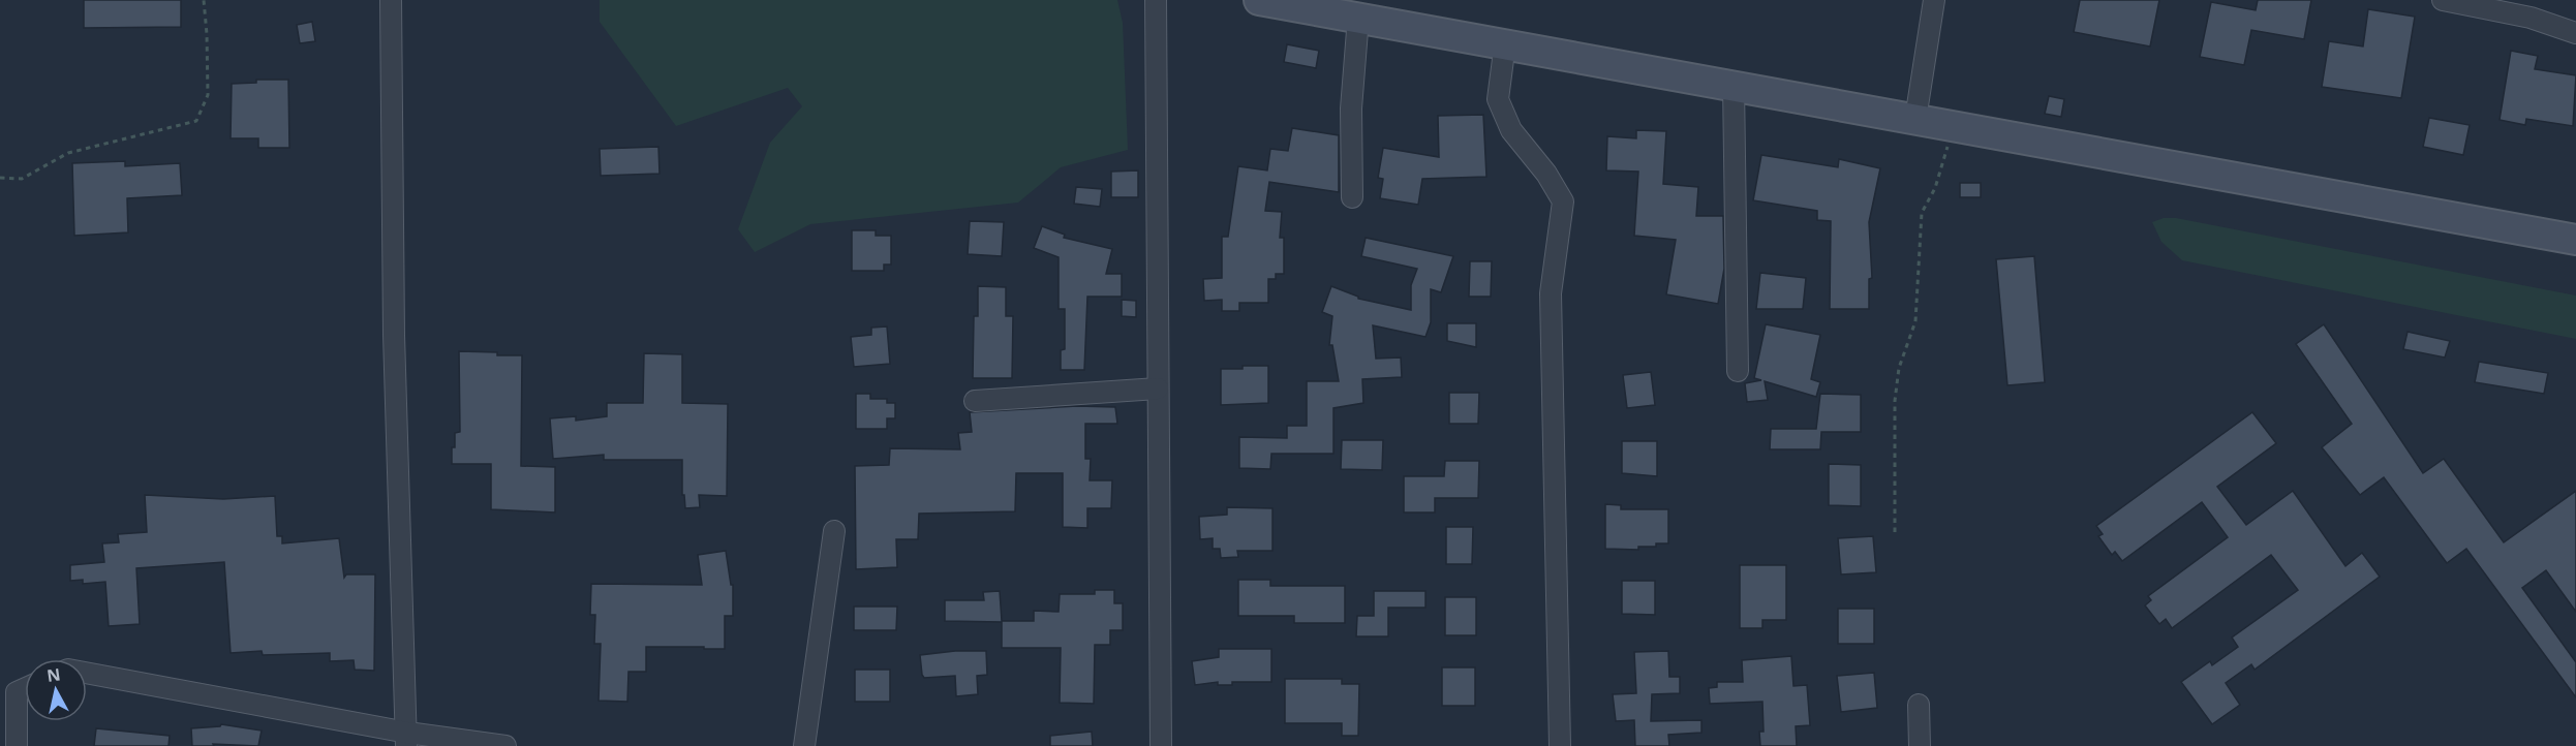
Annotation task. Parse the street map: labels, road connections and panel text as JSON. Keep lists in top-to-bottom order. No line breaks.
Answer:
{"north":"top"}
